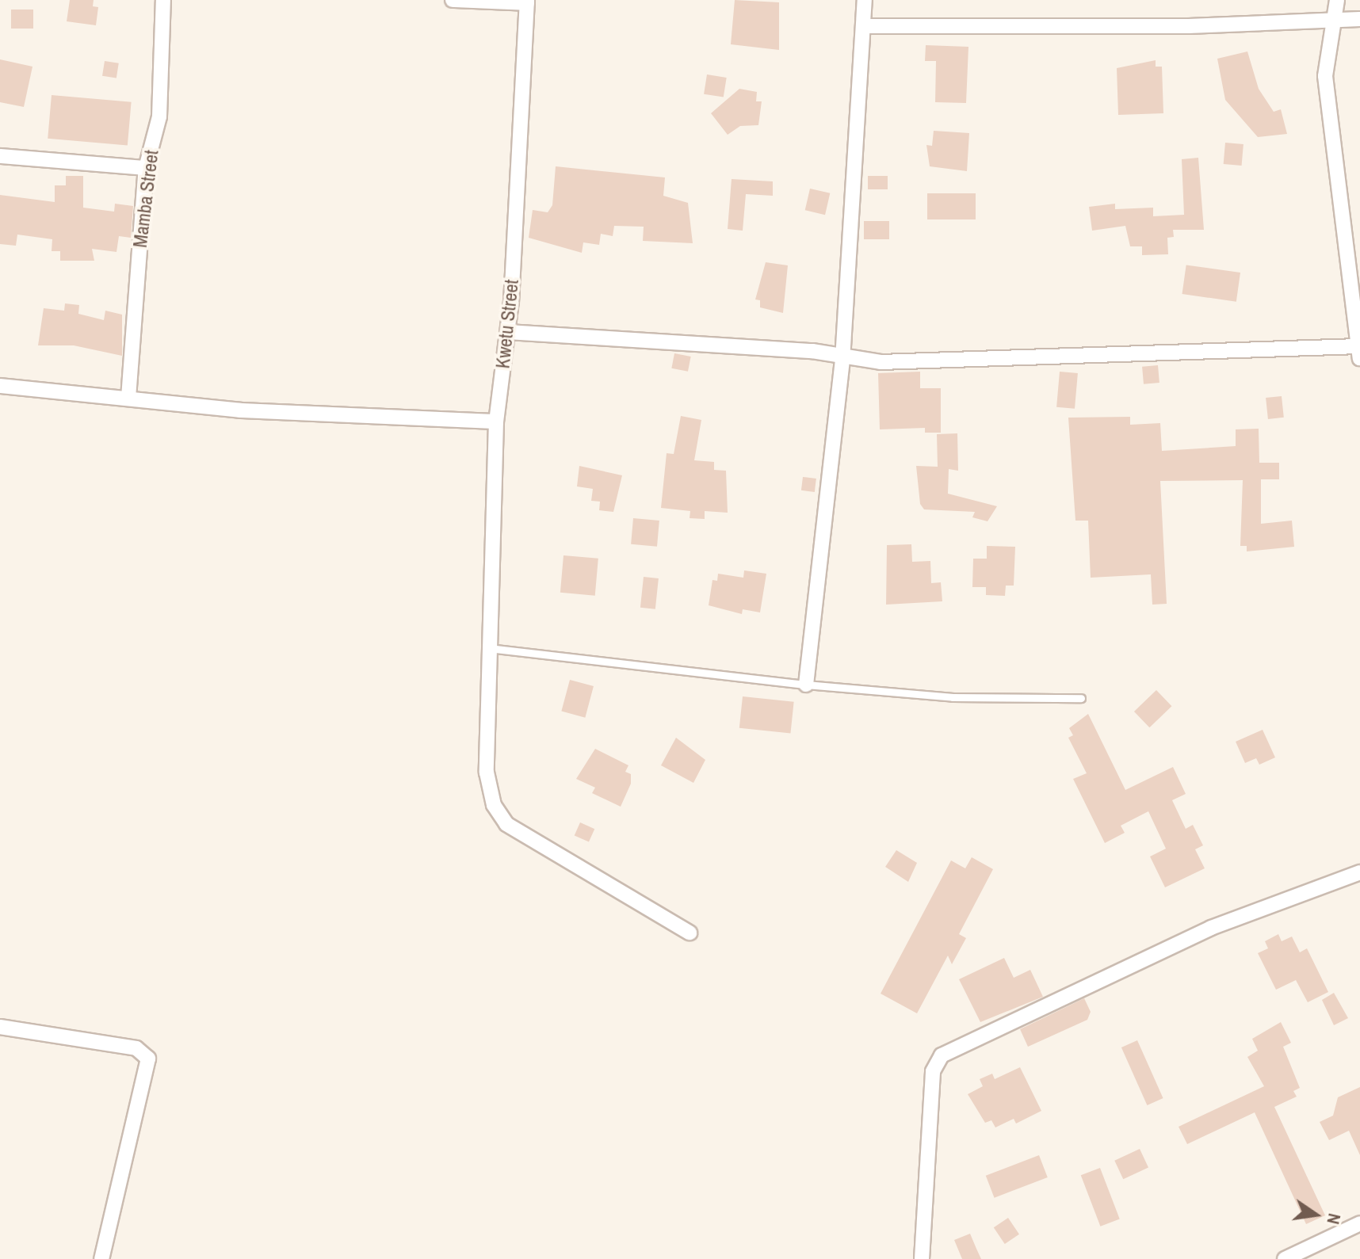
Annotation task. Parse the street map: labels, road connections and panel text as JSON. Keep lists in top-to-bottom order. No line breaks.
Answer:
{"streets":{"street":["Mamba Street","Kwetu Street"]},"north":"right"}
